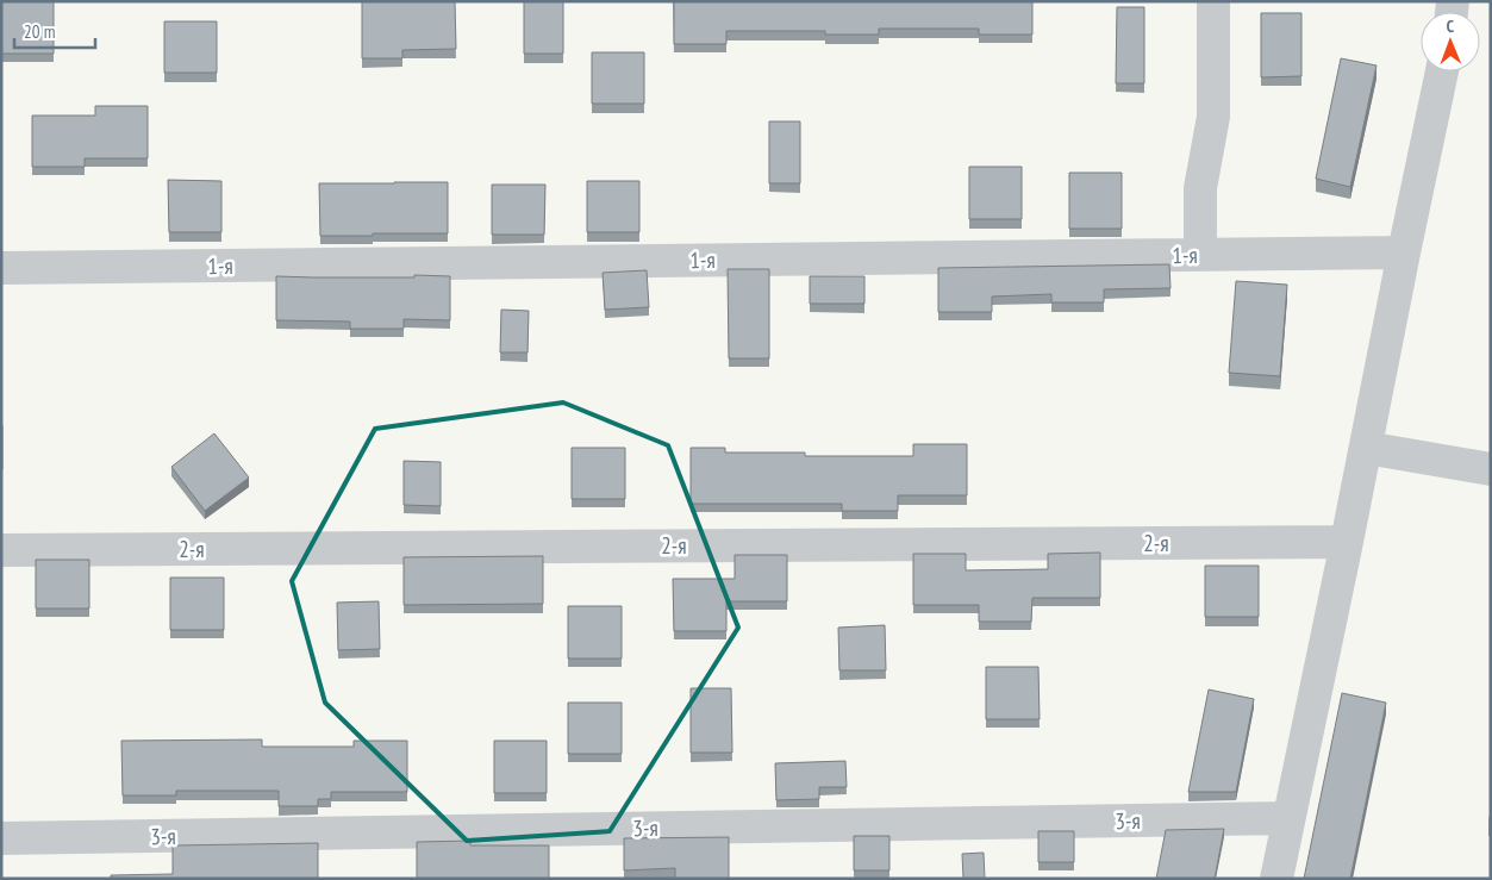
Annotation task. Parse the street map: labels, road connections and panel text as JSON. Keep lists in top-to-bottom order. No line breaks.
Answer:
{"streets":{"street":["1-я","2-я","3-я"]},"scale_bar":"20 m","north":"top"}
